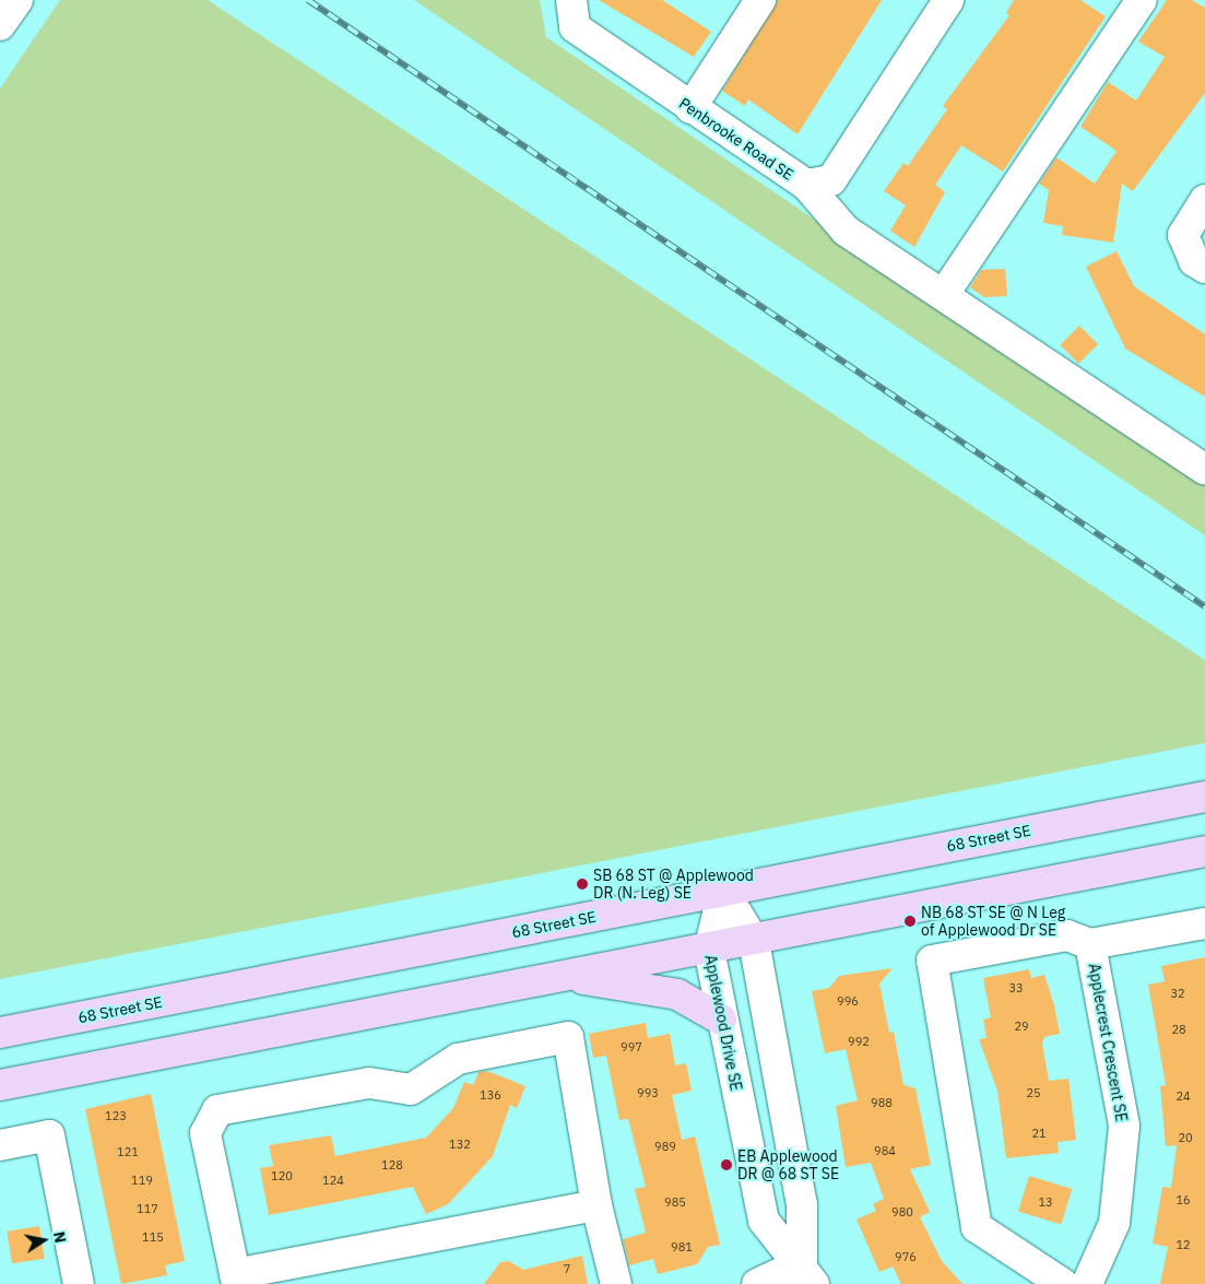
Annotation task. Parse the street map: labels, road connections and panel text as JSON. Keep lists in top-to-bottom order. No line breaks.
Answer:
{"streets":{"main road":["68 Street SE"],"street":["Penbrooke Road SE","Applewood Drive SE","Applecrest Crescent SE"]},"crossings":[["68 Street SE","Applewood Drive SE"]],"places":["SB 68 ST @ Applewood DR (N. Leg) SE","NB 68 ST SE @ N Leg of Applewood Dr SE","EB Applewood DR @ 68 ST SE"],"house_numbers":["33","32","996","29","28","992","997","993","25","136","24","988","123","21","20","132","989","984","121","128","120","119","124","16","985","13","117","980","115","12","981","976","7"],"north":"right"}
